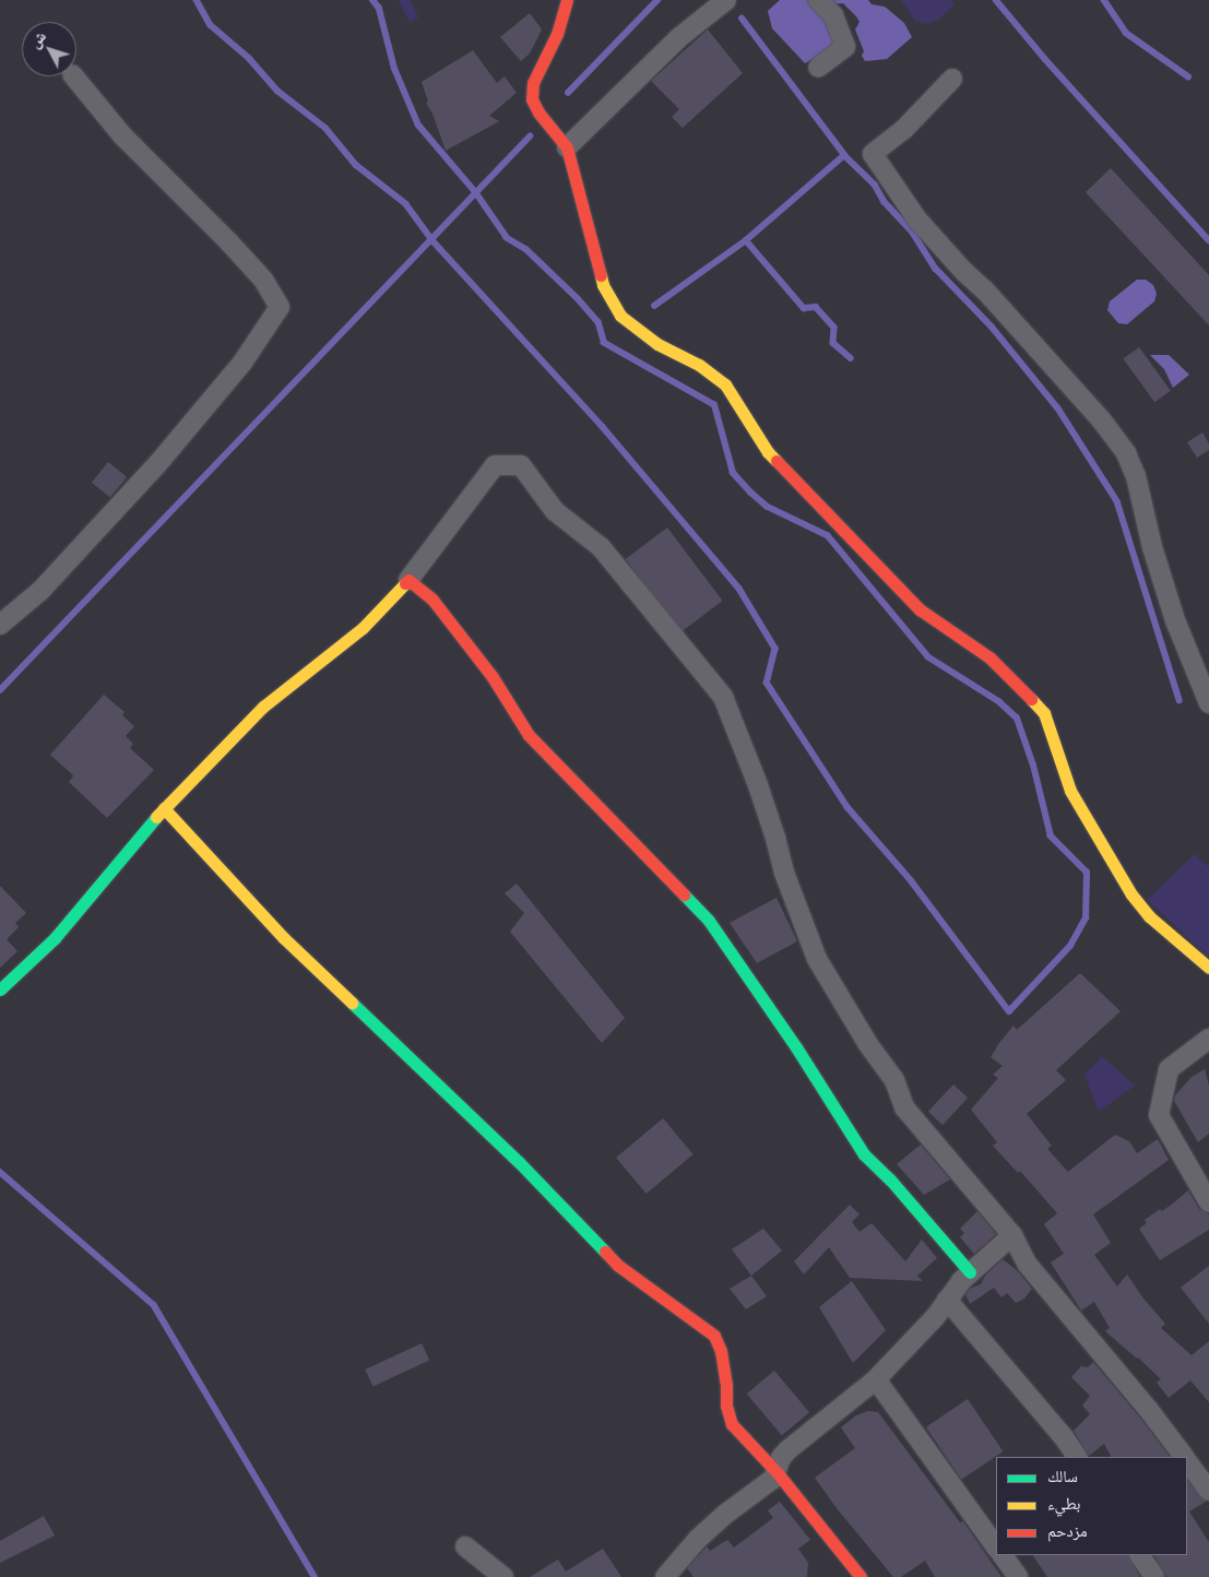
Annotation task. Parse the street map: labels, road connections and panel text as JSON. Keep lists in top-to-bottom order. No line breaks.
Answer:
{"legend":["سالك","بطيء","مزدحم"],"north":"top left"}
